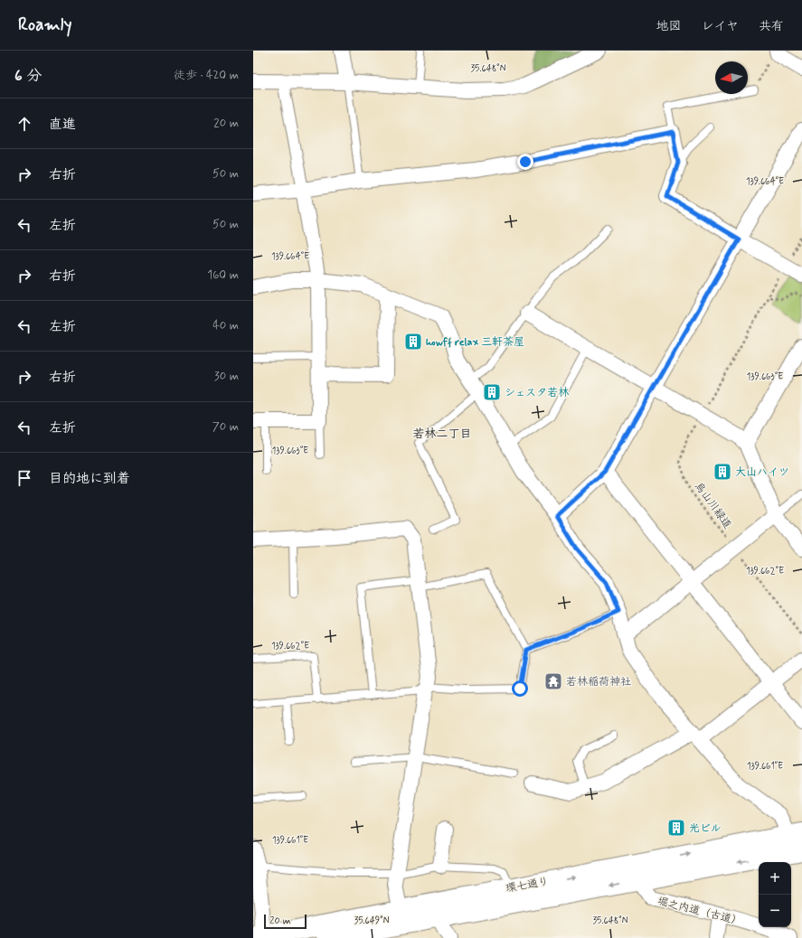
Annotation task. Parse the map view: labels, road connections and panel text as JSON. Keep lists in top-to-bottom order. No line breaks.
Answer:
{"streets":{"main road":["環七通り"],"street":["堀之内道（古道）"],"path":["烏山川緑道"]},"crossings":[["環七通り","堀之内道（古道）"]],"districts":["若林二丁目"],"places":{"building":["howff relax 三軒茶屋","シェスタ若林","大山ハイツ","光ビル"],"temple":["若林稲荷神社"]},"scale_bar":"20 m","north":"left","page":{"header":"Roamly","nav":["地図","レイヤ","共有"],"heading":["6 分","徒歩 · 420 m"],"list":[["直進","20 m"],["右折","50 m"],["左折","50 m"],["右折","160 m"],["左折","40 m"],["右折","30 m"],["左折","70 m"],"目的地に到着"],"map_buttons":["+","−"],"scale":"20 m"},"coordinates":["35.648°N","139.664°E","139.663°E","139.662°E","139.661°E","35.649°N"]}
